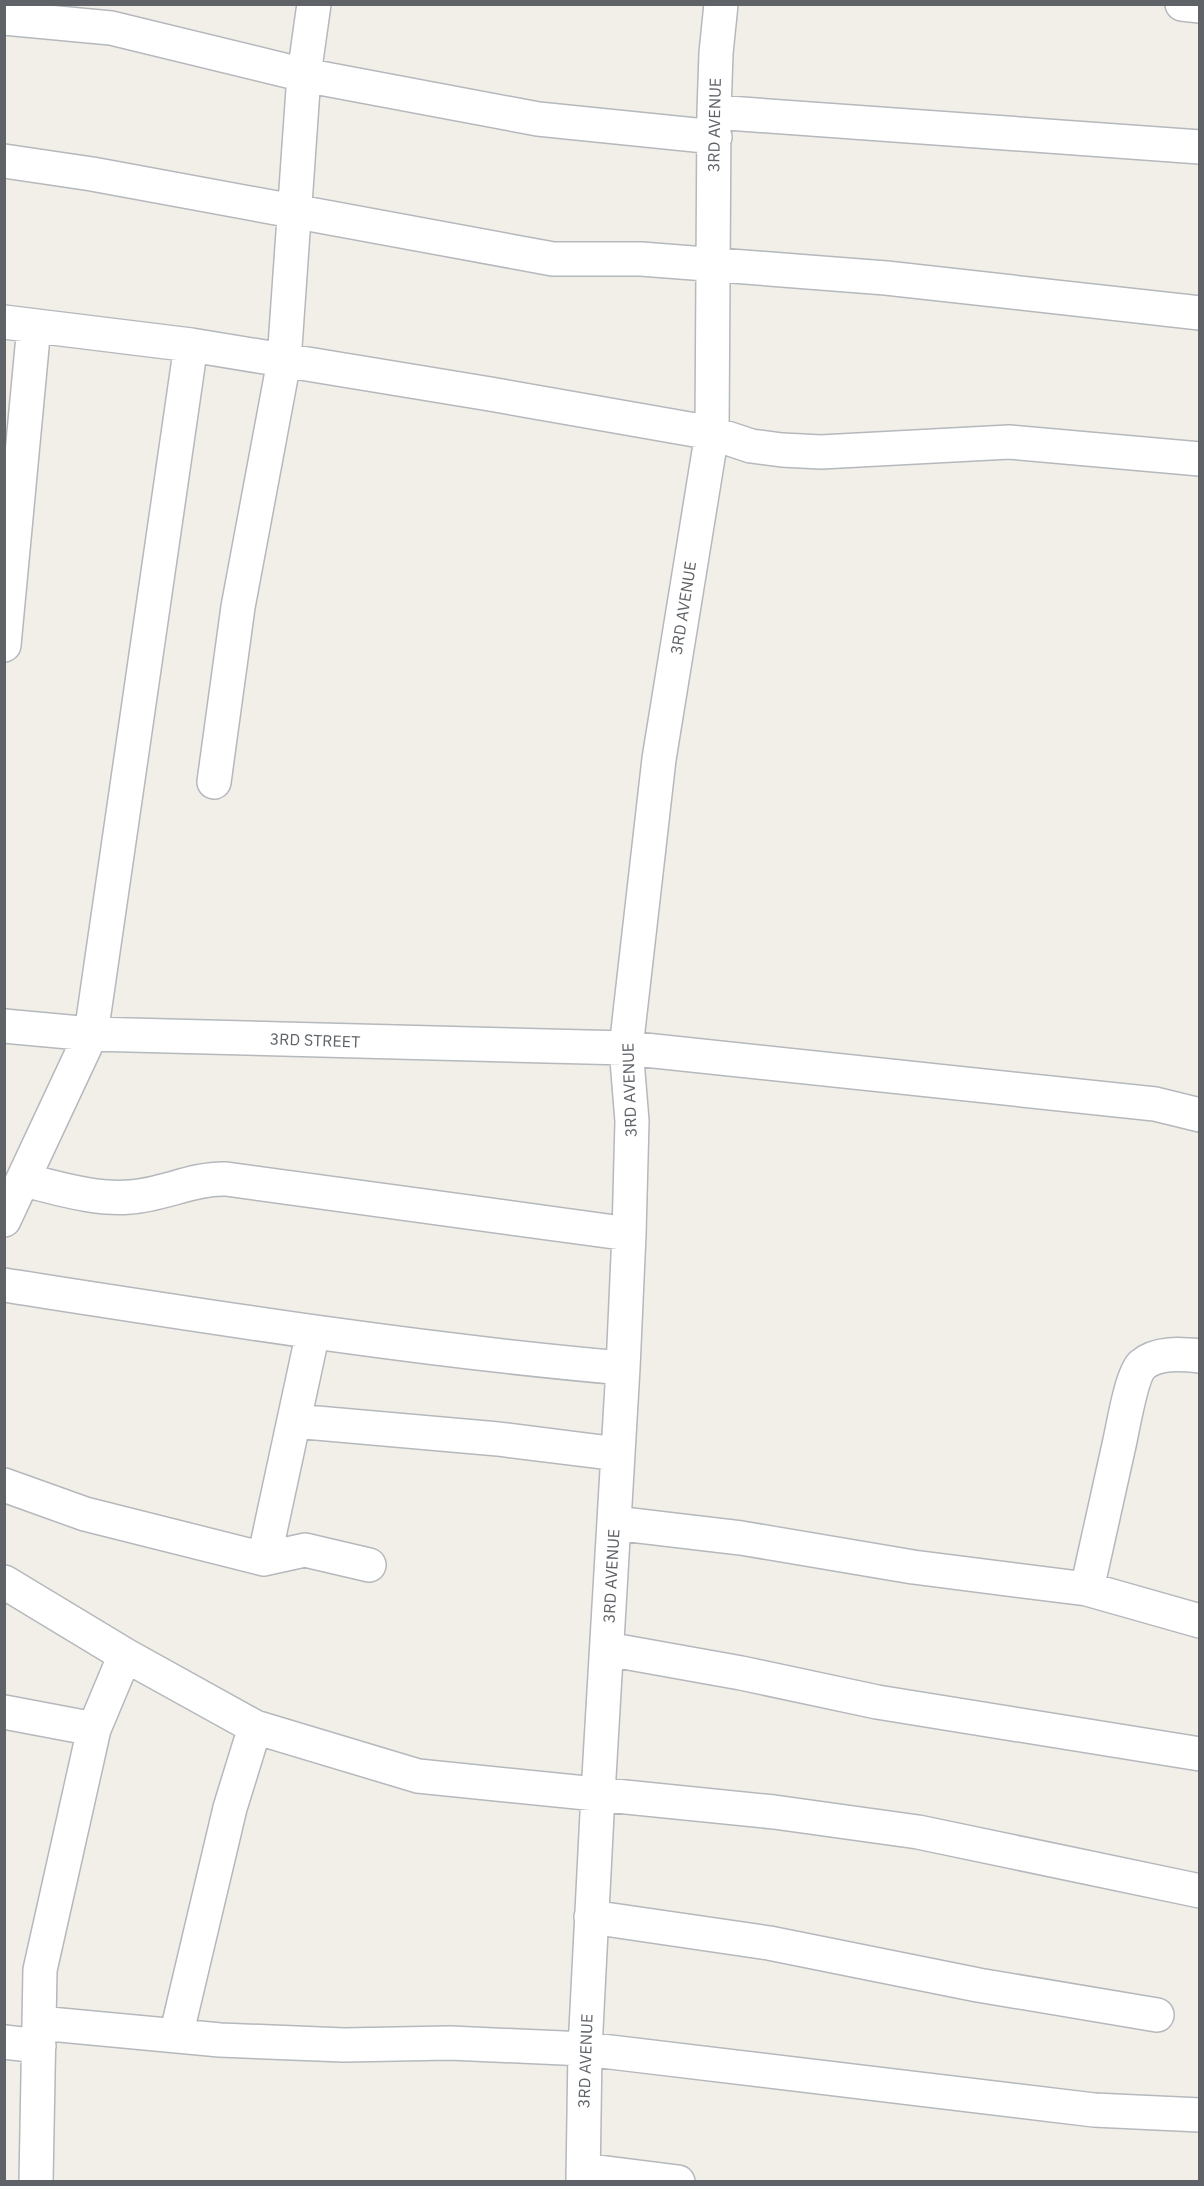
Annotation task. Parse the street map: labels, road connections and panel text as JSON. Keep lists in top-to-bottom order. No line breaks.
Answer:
{"streets":{"street":["3RD AVENUE","3RD STREET"]},"crossings":[["3RD AVENUE","3RD STREET"]]}
